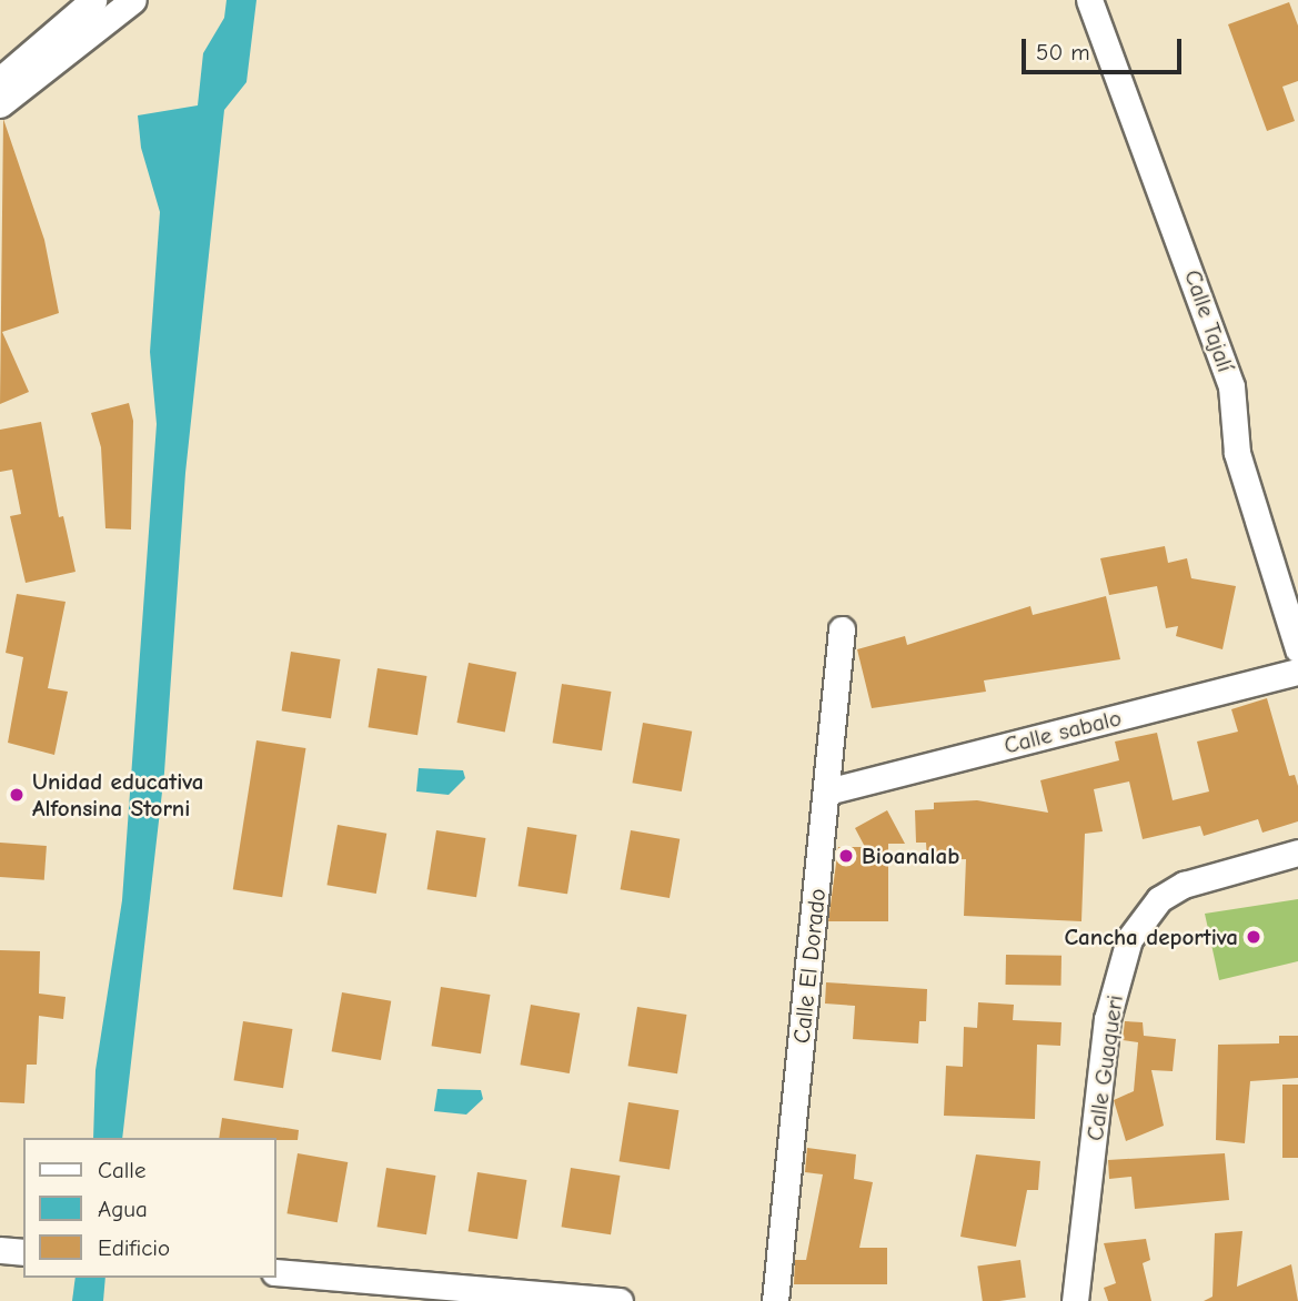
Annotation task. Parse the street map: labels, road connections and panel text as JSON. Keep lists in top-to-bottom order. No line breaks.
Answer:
{"streets":{"street":["Calle Tajalí","Calle sabalo","Calle El Dorado","Calle Guaqueri"]},"crossings":[["Calle sabalo","Calle El Dorado"]],"places":["Unidad educativa Alfonsina Storni","Bioanalab","Cancha deportiva"],"legend":["Calle","Agua","Edificio"],"scale_bar":"50 m"}
